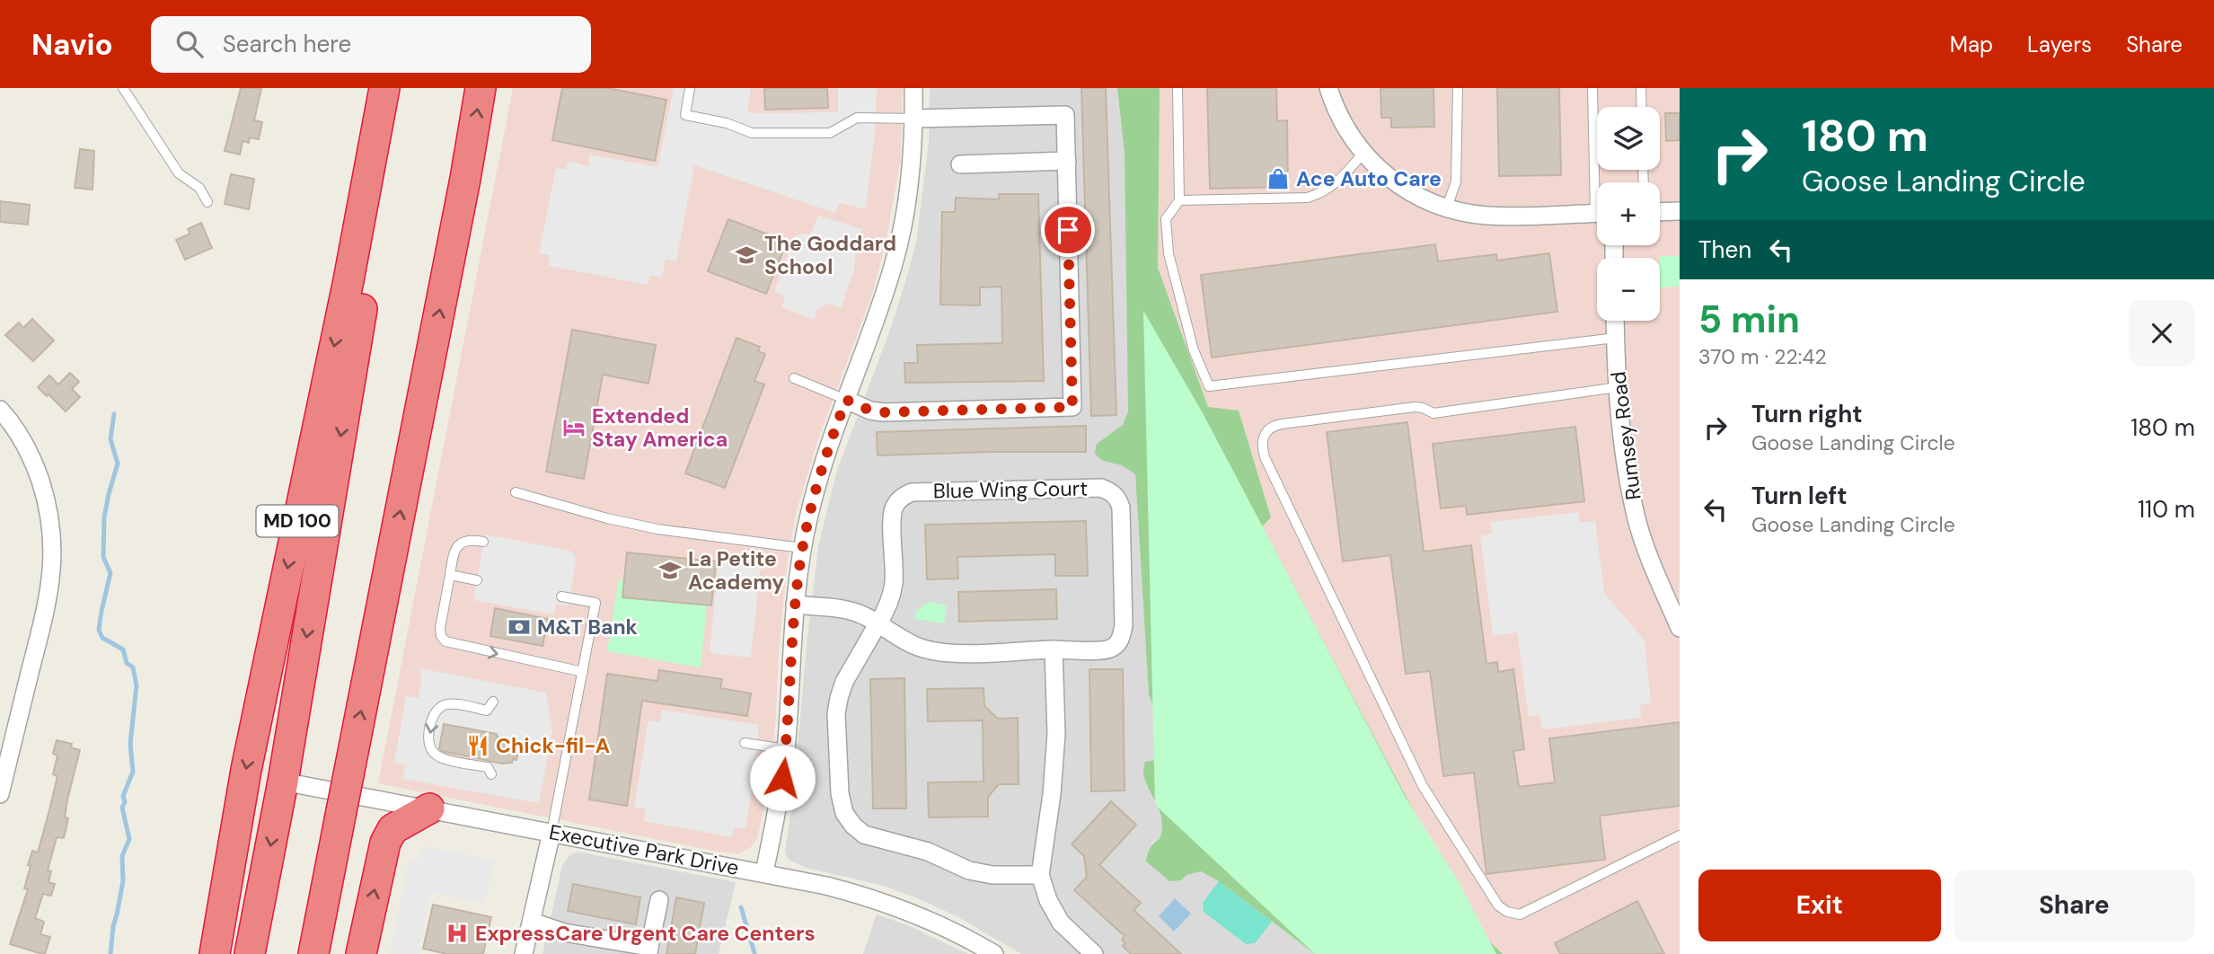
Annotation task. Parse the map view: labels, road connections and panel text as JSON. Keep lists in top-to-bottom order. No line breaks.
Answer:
{"streets":{"highway":["MD 100"],"street":["Rumsey Road","Blue Wing Court","Executive Park Drive"]},"places":{"shop":["Ace Auto Care"],"school or university":["The Goddard School","La Petite Academy"],"hotel":["Extended Stay America"],"bank":["M&T Bank"],"restaurant":["Chick-fil-A"],"hospital":["ExpressCare Urgent Care Centers"]},"page":{"header":"Navio","search":"Search here","nav":["Map","Layers","Share"],"turn":["180 m","Goose Landing Circle"],"map_buttons":["+","−"],"then":"Then","heading":["5 min","370 m · 22:42"],"list":[{"name":"Turn right","note":"Goose Landing Circle","value":"180 m"},{"name":"Turn left","note":"Goose Landing Circle","value":"110 m"}],"buttons":["Exit","Share"]}}
